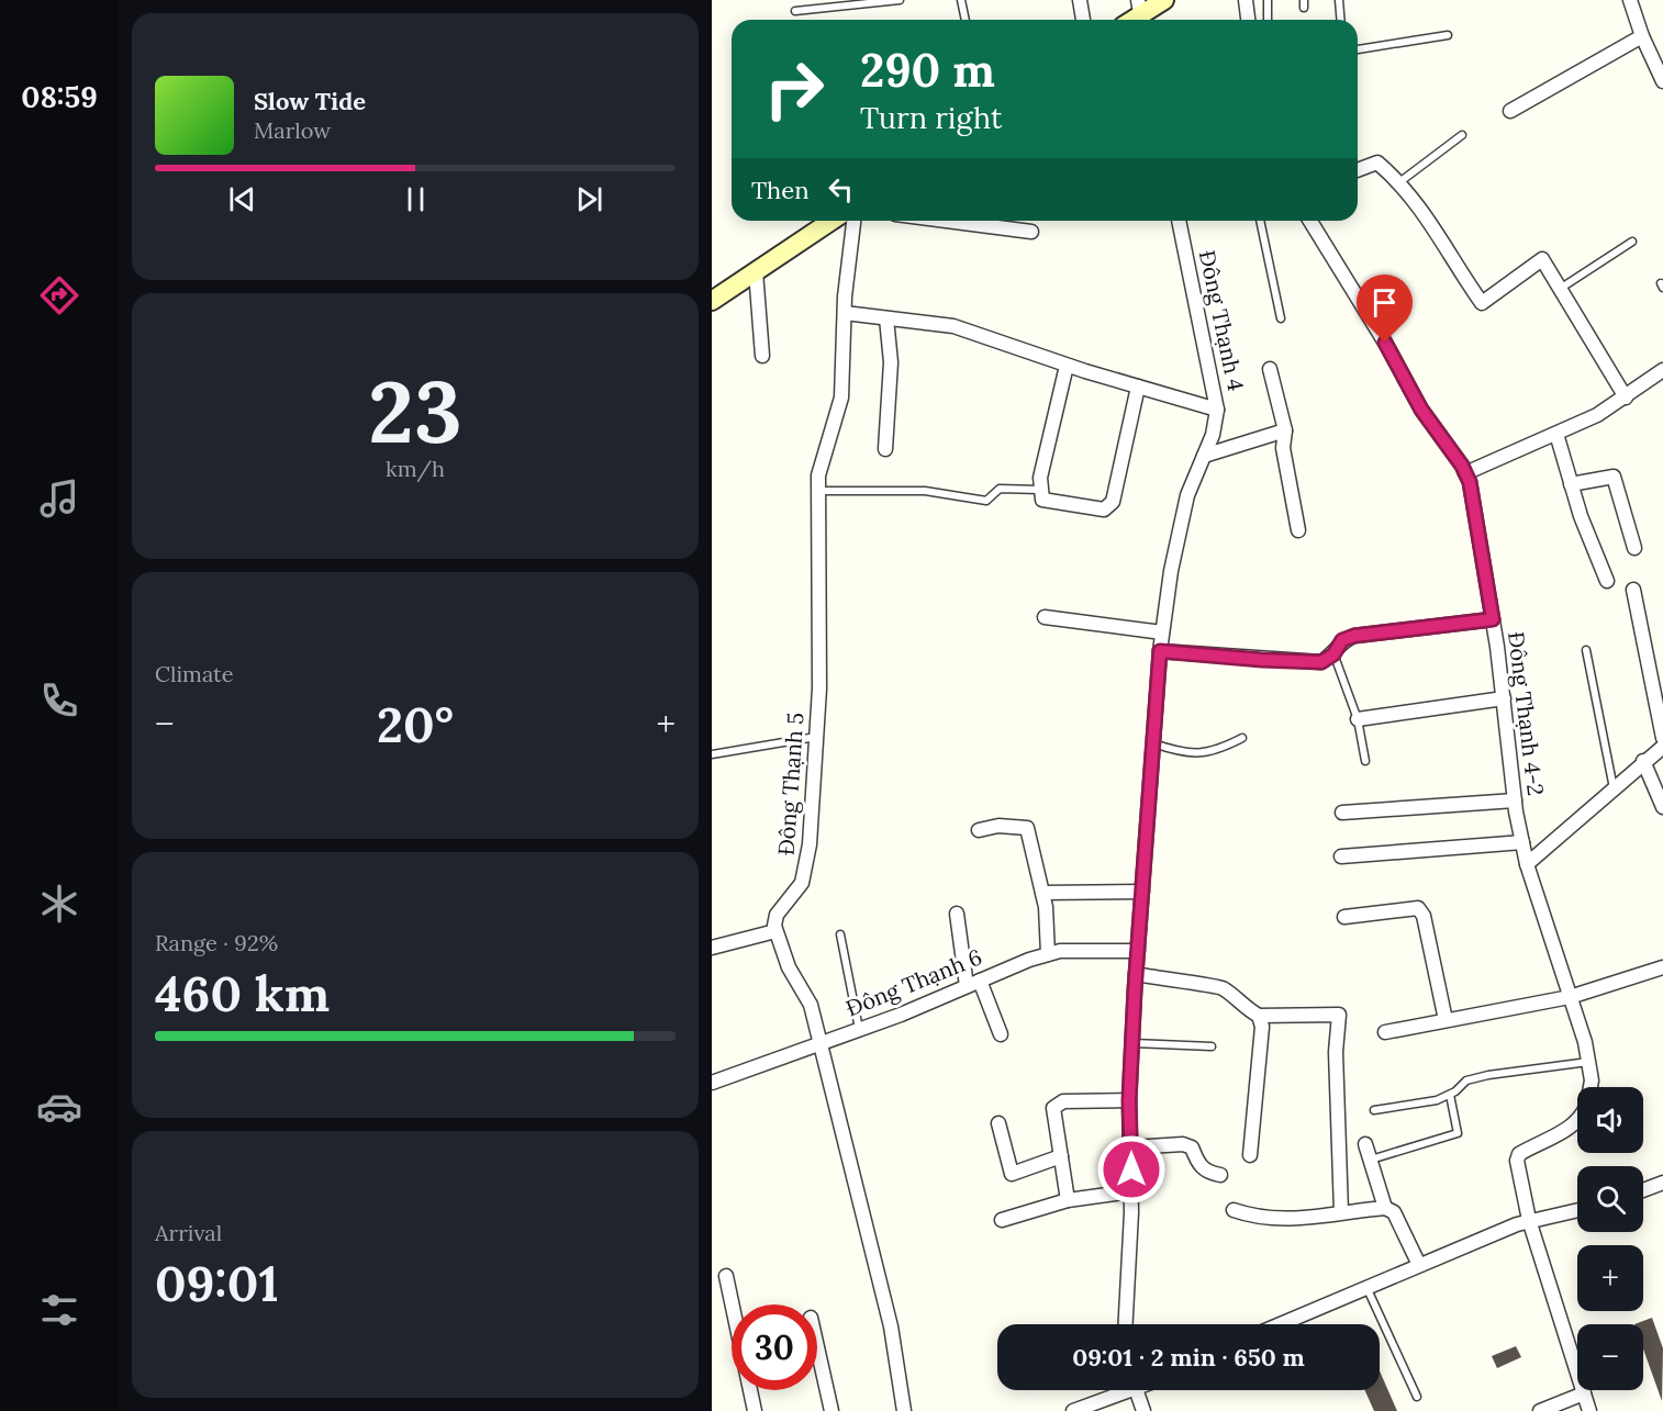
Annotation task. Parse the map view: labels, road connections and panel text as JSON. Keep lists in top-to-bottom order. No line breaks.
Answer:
{"streets":{"street":["Đông Thạnh 4","Đông Thạnh 4-2","Đông Thạnh 5","Đông Thạnh 6"]},"crossings":[["Đông Thạnh 4","Đông Thạnh 6"]],"page":{"tabs":"08:59","turn":["290 m","Turn right"],"song":["Slow Tide","Marlow"],"then":"Then","tile":[["23","km/h"],"Climate",["Range · 92%","460 km"],["Arrival","09:01"]],"heat":["−","20°","+"],"map_buttons":["+","−"],"limit":"30","trip":"09:01 · 2 min · 650 m"}}
